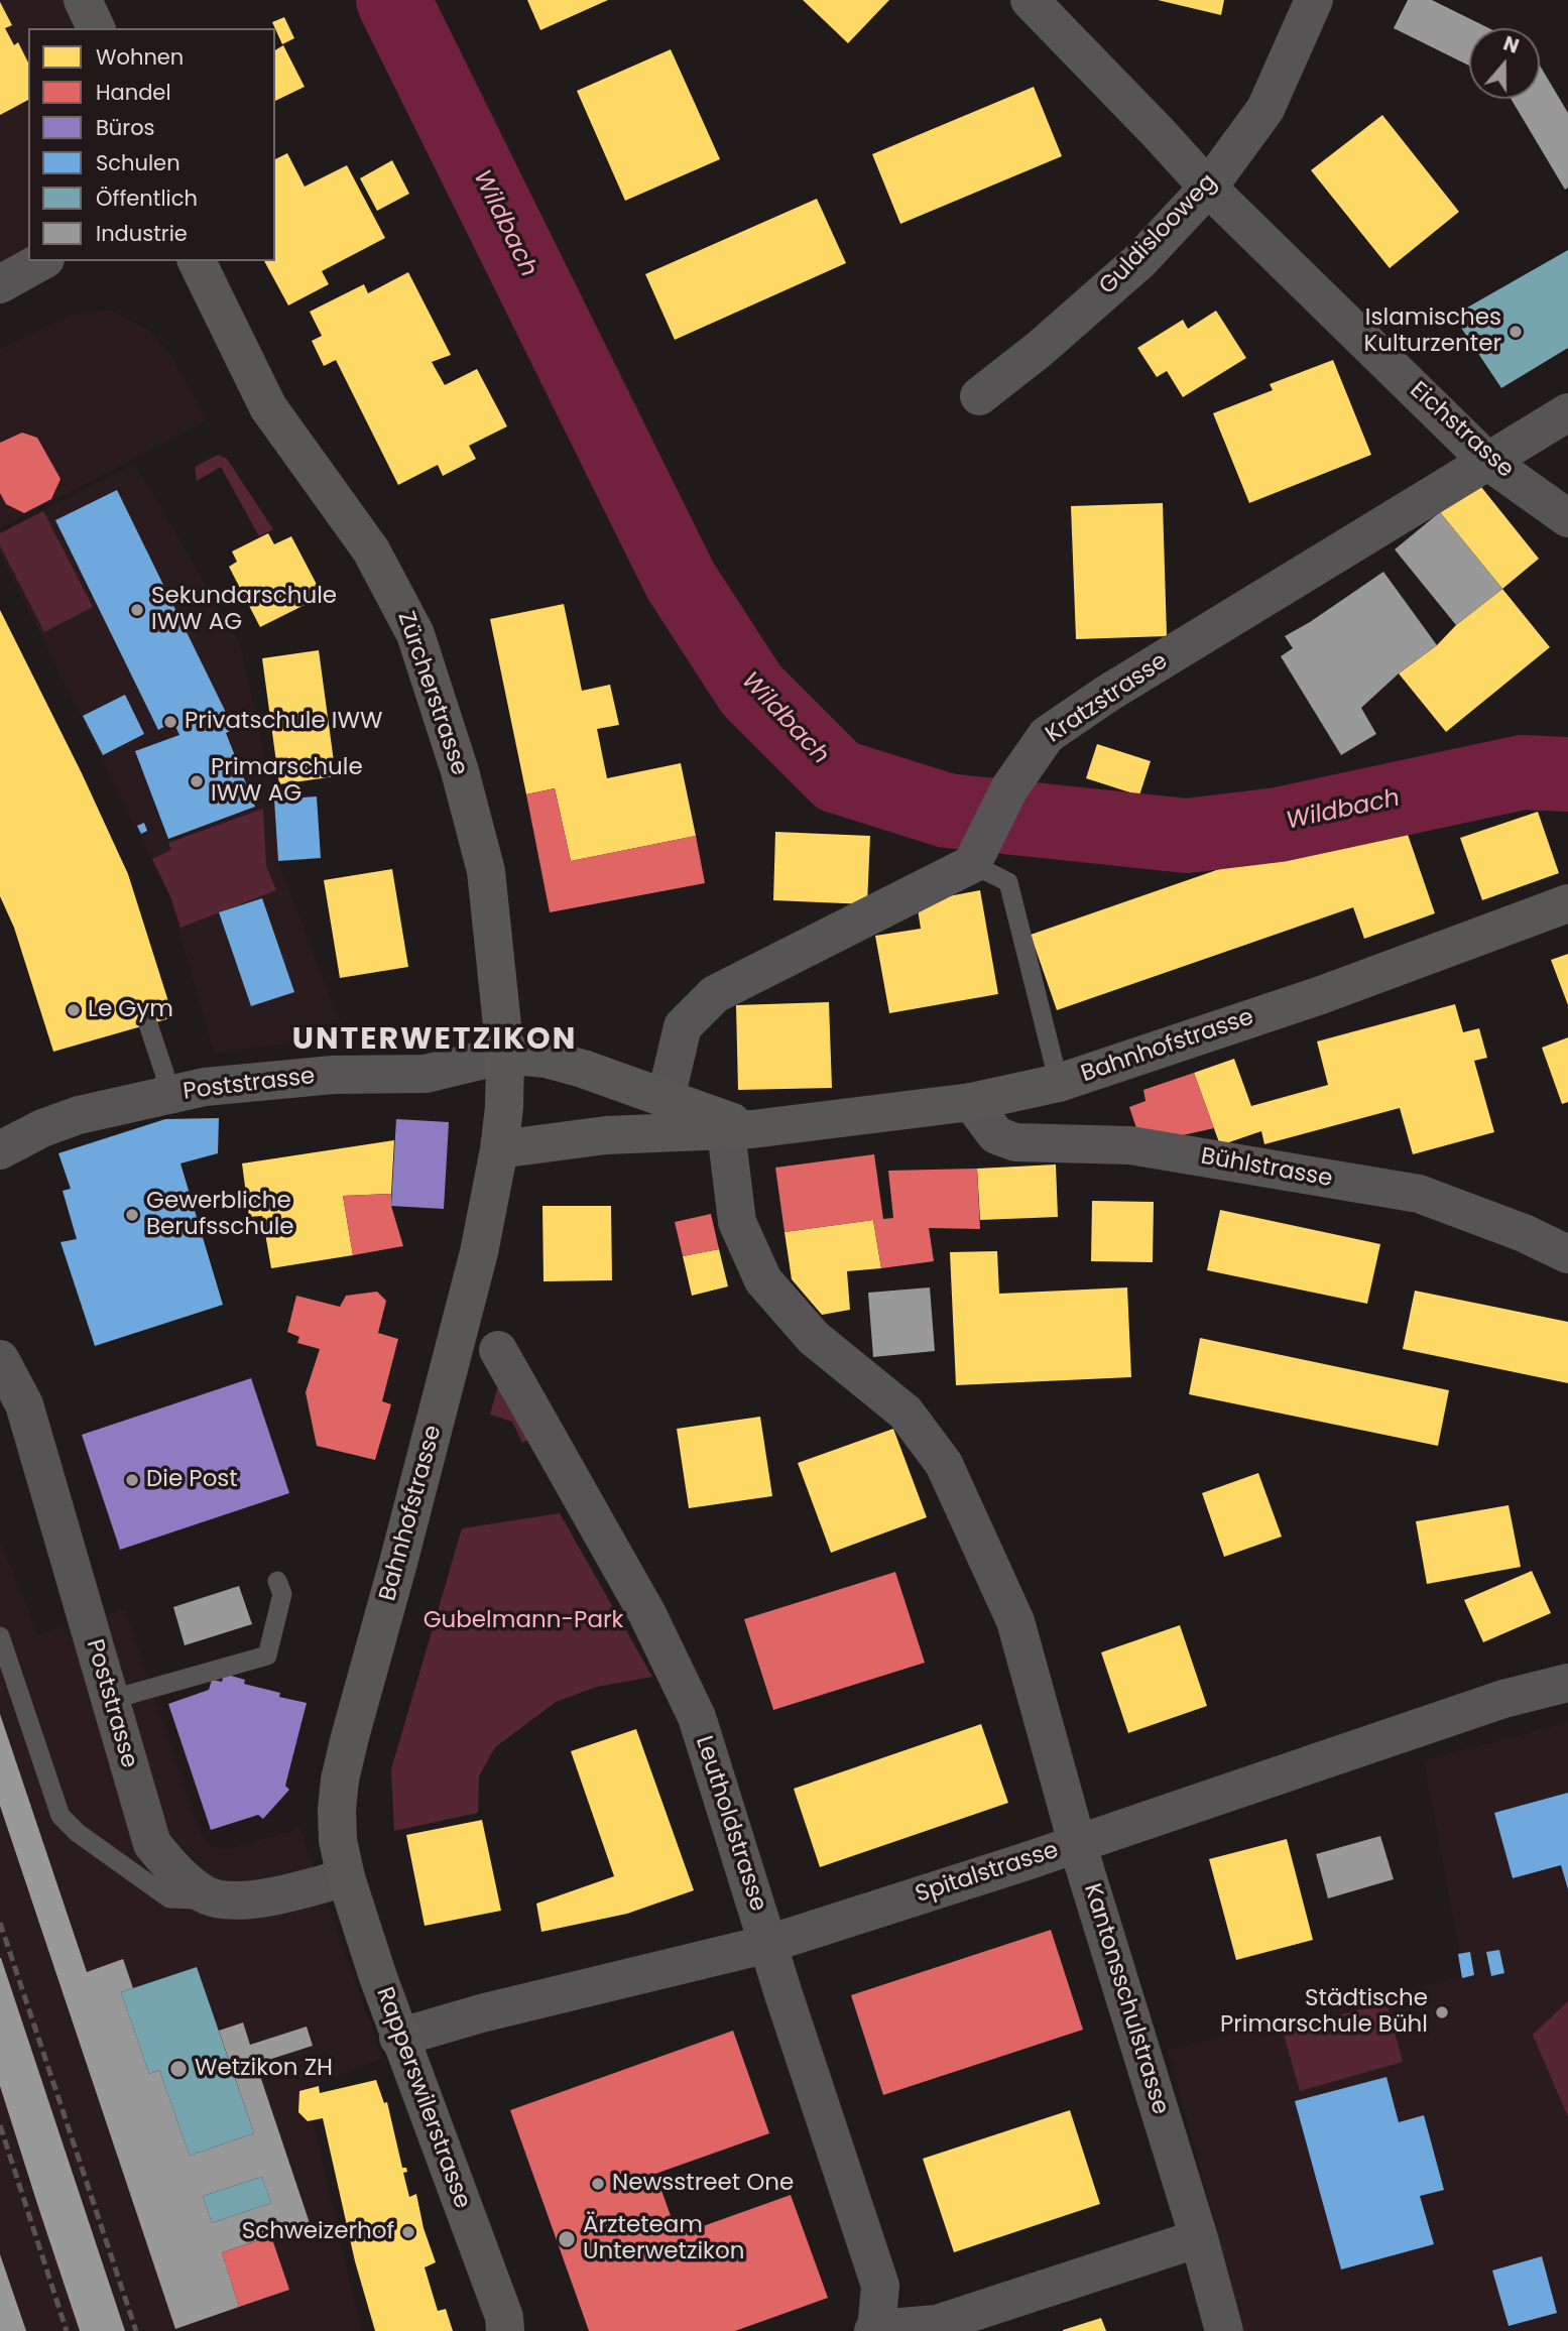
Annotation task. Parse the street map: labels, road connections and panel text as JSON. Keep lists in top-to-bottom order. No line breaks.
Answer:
{"streets":{"main road":["Zürcherstrasse","Bahnhofstrasse","Rapperswilerstrasse"],"street":["Guldislooweg","Eichstrasse","Kratzstrasse","Poststrasse","Bühlstrasse","Leutholdstrasse","Spitalstrasse","Kantonsschulstrasse"]},"crossings":[["Guldislooweg","Eichstrasse"],["Eichstrasse","Kratzstrasse"],["Zürcherstrasse","Bahnhofstrasse"],["Zürcherstrasse","Poststrasse"],["Bahnhofstrasse","Poststrasse"],["Bahnhofstrasse","Bühlstrasse"],["Bahnhofstrasse","Kantonsschulstrasse"],["Bahnhofstrasse","Rapperswilerstrasse"],["Poststrasse","Rapperswilerstrasse"],["Leutholdstrasse","Spitalstrasse"],["Spitalstrasse","Kantonsschulstrasse"],["Spitalstrasse","Rapperswilerstrasse"]],"districts":["UNTERWETZIKON"],"water":["Wildbach"],"parks":["Gubelmann-Park"],"places":["Islamisches Kulturzenter","Sekundarschule IWW AG","Privatschule IWW","Primarschule IWW AG","Le Gym","Gewerbliche Berufsschule","Die Post","Städtische Primarschule Bühl","Wetzikon ZH","Newsstreet One","Schweizerhof","Ärzteteam Unterwetzikon"],"legend":["Wohnen","Handel","Büros","Schulen","Öffentlich","Industrie"],"north":"top"}
